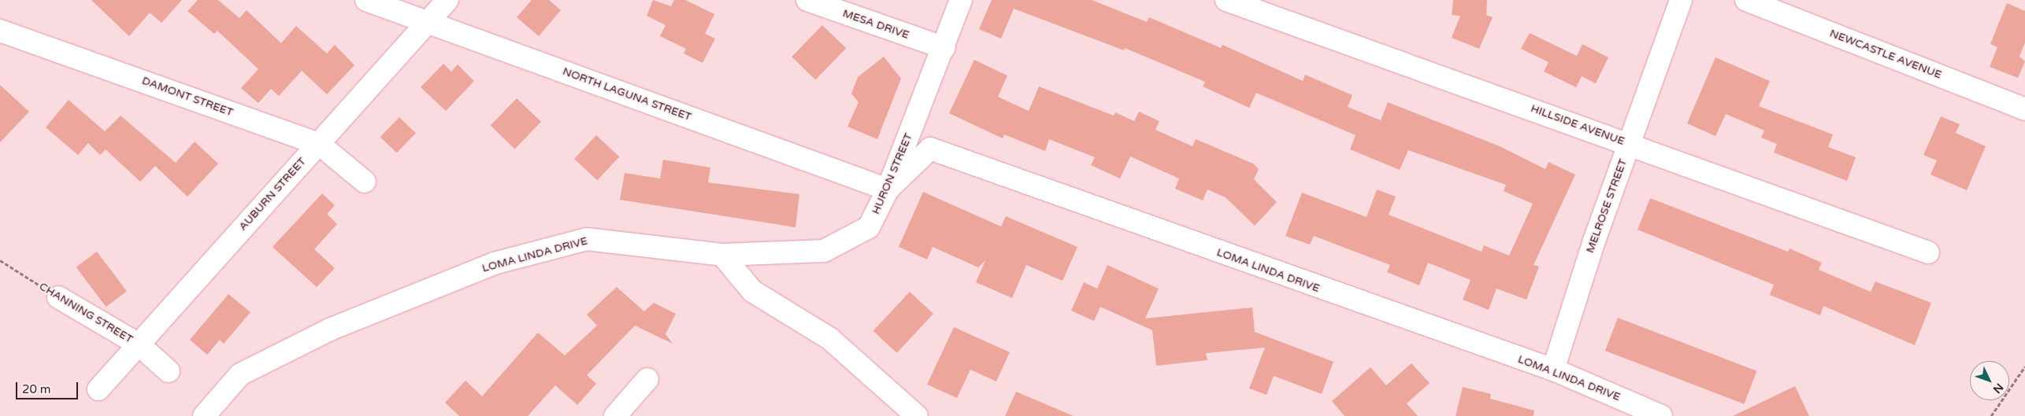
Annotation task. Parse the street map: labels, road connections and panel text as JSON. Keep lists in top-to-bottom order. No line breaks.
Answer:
{"streets":{"street":["MESA DRIVE","NEWCASTLE AVENUE","NORTH LAGUNA STREET","DAMONT STREET","HILLSIDE AVENUE","HURON STREET","AUBURN STREET","MELROSE STREET","LOMA LINDA DRIVE","CHANNING STREET"]},"crossings":[["MESA DRIVE","HURON STREET"],["NORTH LAGUNA STREET","HURON STREET"],["NORTH LAGUNA STREET","AUBURN STREET"],["NORTH LAGUNA STREET","LOMA LINDA DRIVE"],["DAMONT STREET","AUBURN STREET"],["HILLSIDE AVENUE","MELROSE STREET"],["HURON STREET","LOMA LINDA DRIVE"],["AUBURN STREET","CHANNING STREET"],["MELROSE STREET","LOMA LINDA DRIVE"]],"scale_bar":"20 m","north":"bottom right"}
